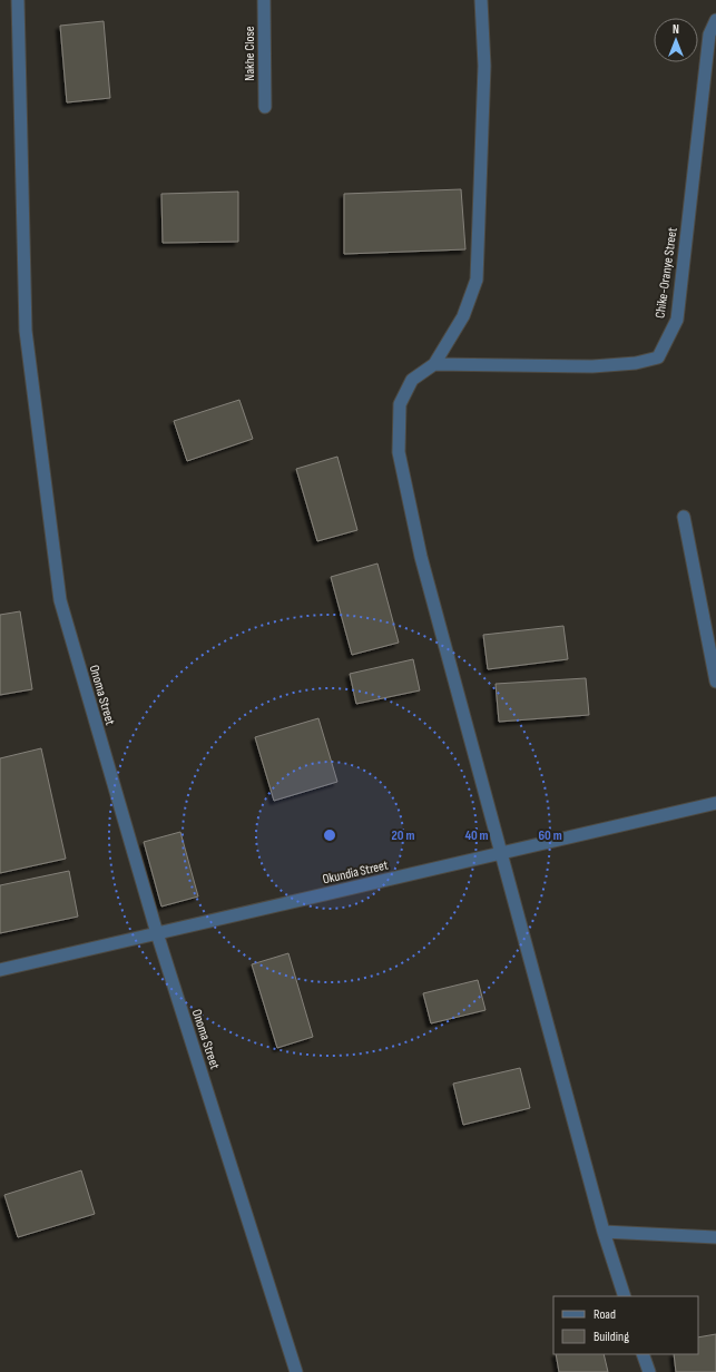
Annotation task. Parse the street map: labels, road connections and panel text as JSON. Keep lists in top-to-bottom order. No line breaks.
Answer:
{"streets":{"street":["Nakhe Close","Chike-Oranye Street","Onoma Street","Okundia Street"]},"crossings":[["Onoma Street","Okundia Street"]],"legend":["Road","Building"],"north":"top","rings":["20 m","40 m","60 m"]}
